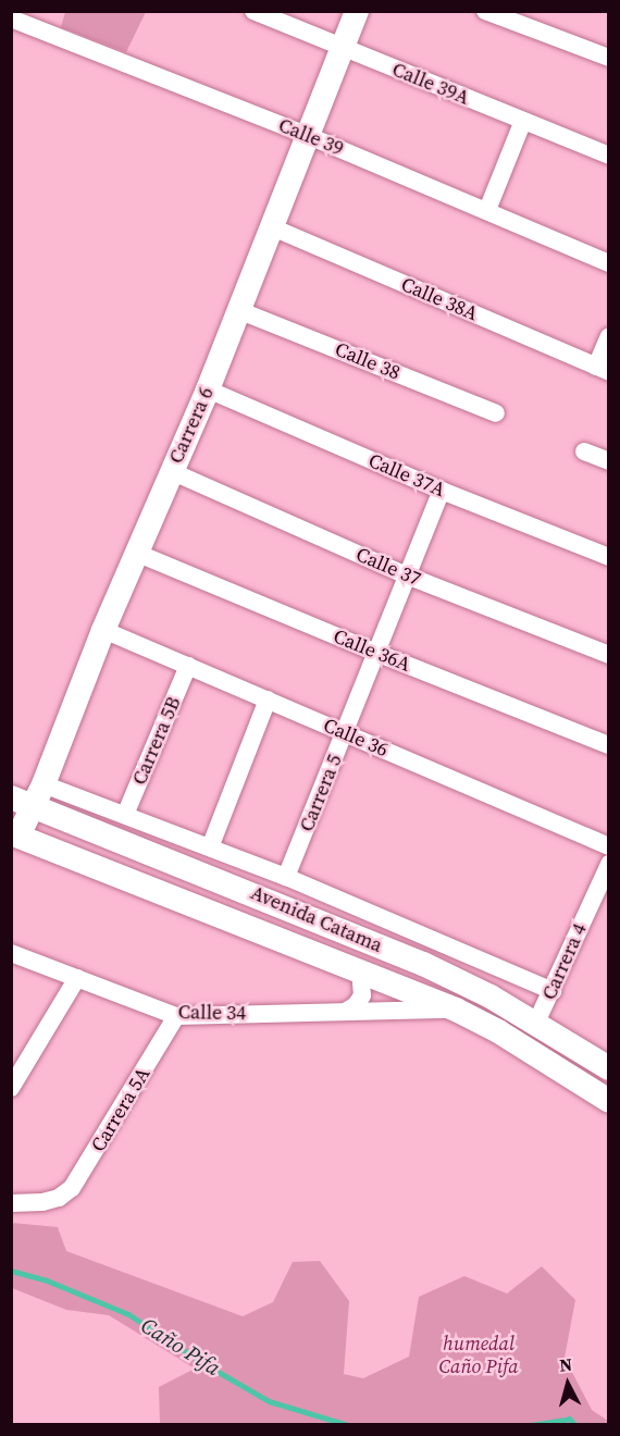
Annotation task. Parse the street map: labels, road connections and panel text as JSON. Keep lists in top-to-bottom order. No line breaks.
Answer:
{"streets":{"main road":["Carrera 6","Avenida Catama"],"street":["Calle 39A","Calle 39","Calle 38A","Calle 38","Calle 37A","Calle 37","Calle 36A","Calle 36","Carrera 5B","Carrera 5","Carrera 4","Calle 34","Carrera 5A"]},"crossings":[["Calle 39A","Carrera 6"],["Calle 39","Carrera 6"],["Calle 38A","Carrera 6"],["Calle 38","Carrera 6"],["Carrera 6","Calle 37A"],["Carrera 6","Calle 37"],["Carrera 6","Calle 36A"],["Carrera 6","Calle 36"],["Carrera 6","Avenida Catama"],["Calle 37A","Carrera 5"],["Calle 37","Carrera 5"],["Calle 36A","Carrera 5"],["Calle 36","Carrera 5B"],["Calle 36","Carrera 5"],["Carrera 5B","Avenida Catama"],["Carrera 5","Avenida Catama"],["Avenida Catama","Carrera 4"],["Avenida Catama","Calle 34"],["Calle 34","Carrera 5A"]],"water":["Caño Pifa"],"parks":["humedal Caño Pifa"],"north":"top"}
